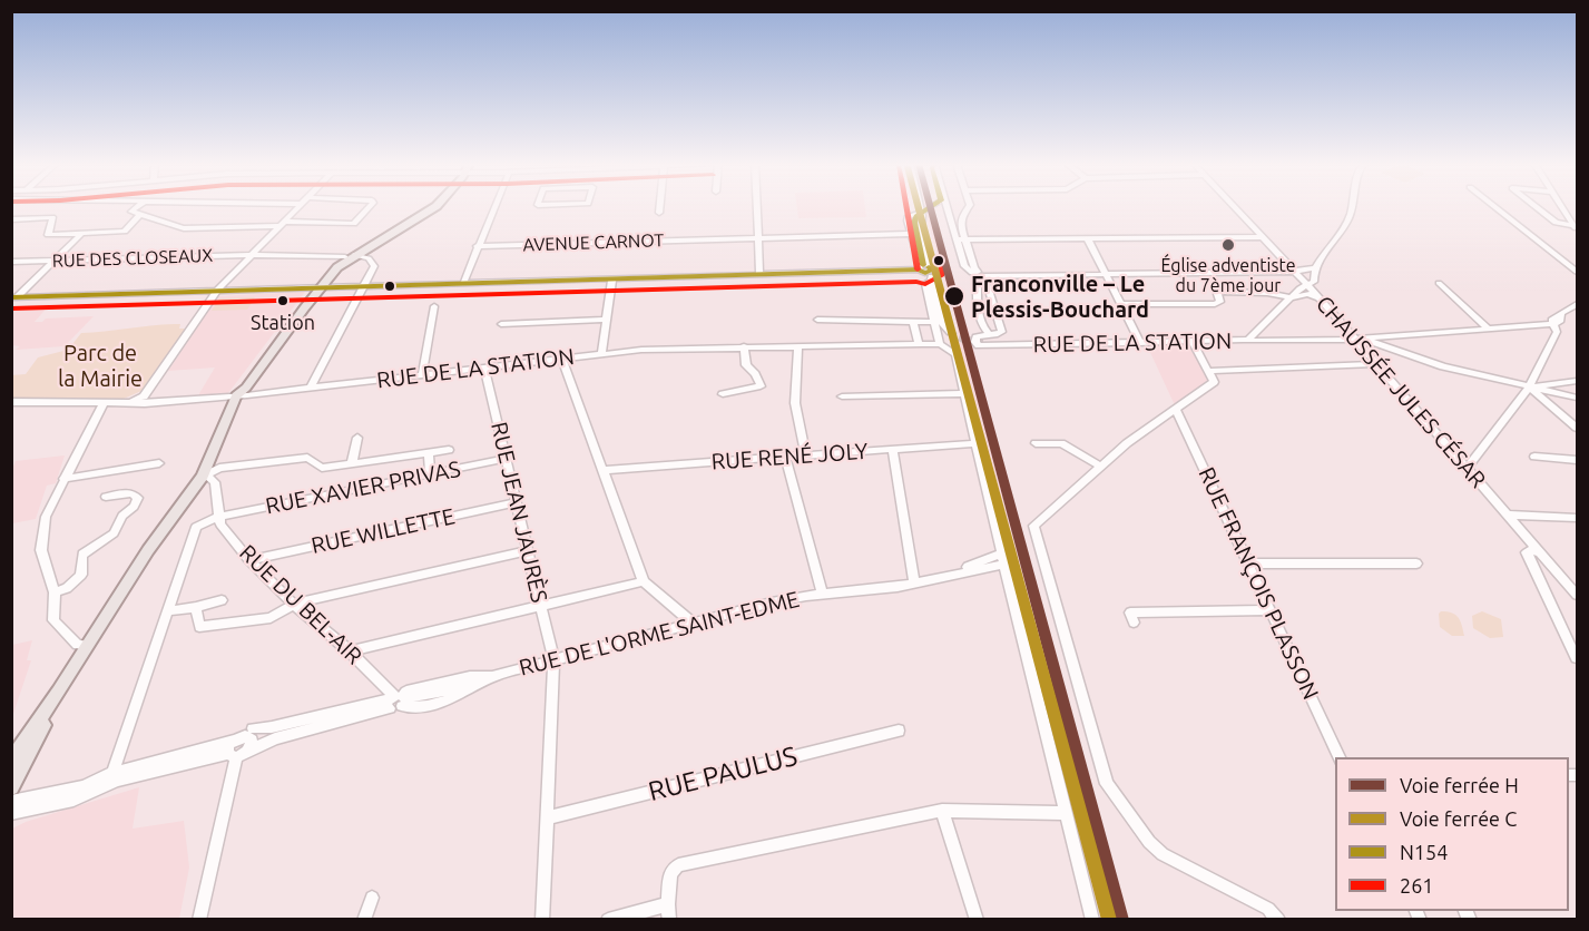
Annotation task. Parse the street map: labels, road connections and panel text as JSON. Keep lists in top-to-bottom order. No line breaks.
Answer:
{"streets":{"street":["AVENUE CARNOT","RUE DES CLOSEAUX","RUE DE LA STATION","CHAUSSÉE JULES CÉSAR","RUE RENÉ JOLY","RUE XAVIER PRIVAS","RUE JEAN JAURÈS","RUE WILLETTE","RUE FRANÇOIS PLASSON","RUE DU BEL-AIR","RUE DE L'ORME SAINT-EDME","RUE PAULUS"]},"crossings":[["RUE DE LA STATION","CHAUSSÉE JULES CÉSAR"],["RUE DE LA STATION","RUE JEAN JAURÈS"],["RUE XAVIER PRIVAS","RUE JEAN JAURÈS"],["RUE XAVIER PRIVAS","RUE DU BEL-AIR"],["RUE JEAN JAURÈS","RUE WILLETTE"],["RUE JEAN JAURÈS","RUE DE L'ORME SAINT-EDME"],["RUE JEAN JAURÈS","RUE PAULUS"],["RUE WILLETTE","RUE DU BEL-AIR"],["RUE DU BEL-AIR","RUE DE L'ORME SAINT-EDME"]],"parks":["Parc de la Mairie"],"places":["Église adventiste du 7ème jour","Franconville – Le Plessis-Bouchard","Station"],"lines":["rail line H","rail line C","transit line N154","transit line 261"],"legend":["Voie ferrée H","Voie ferrée C","N154","261"]}
